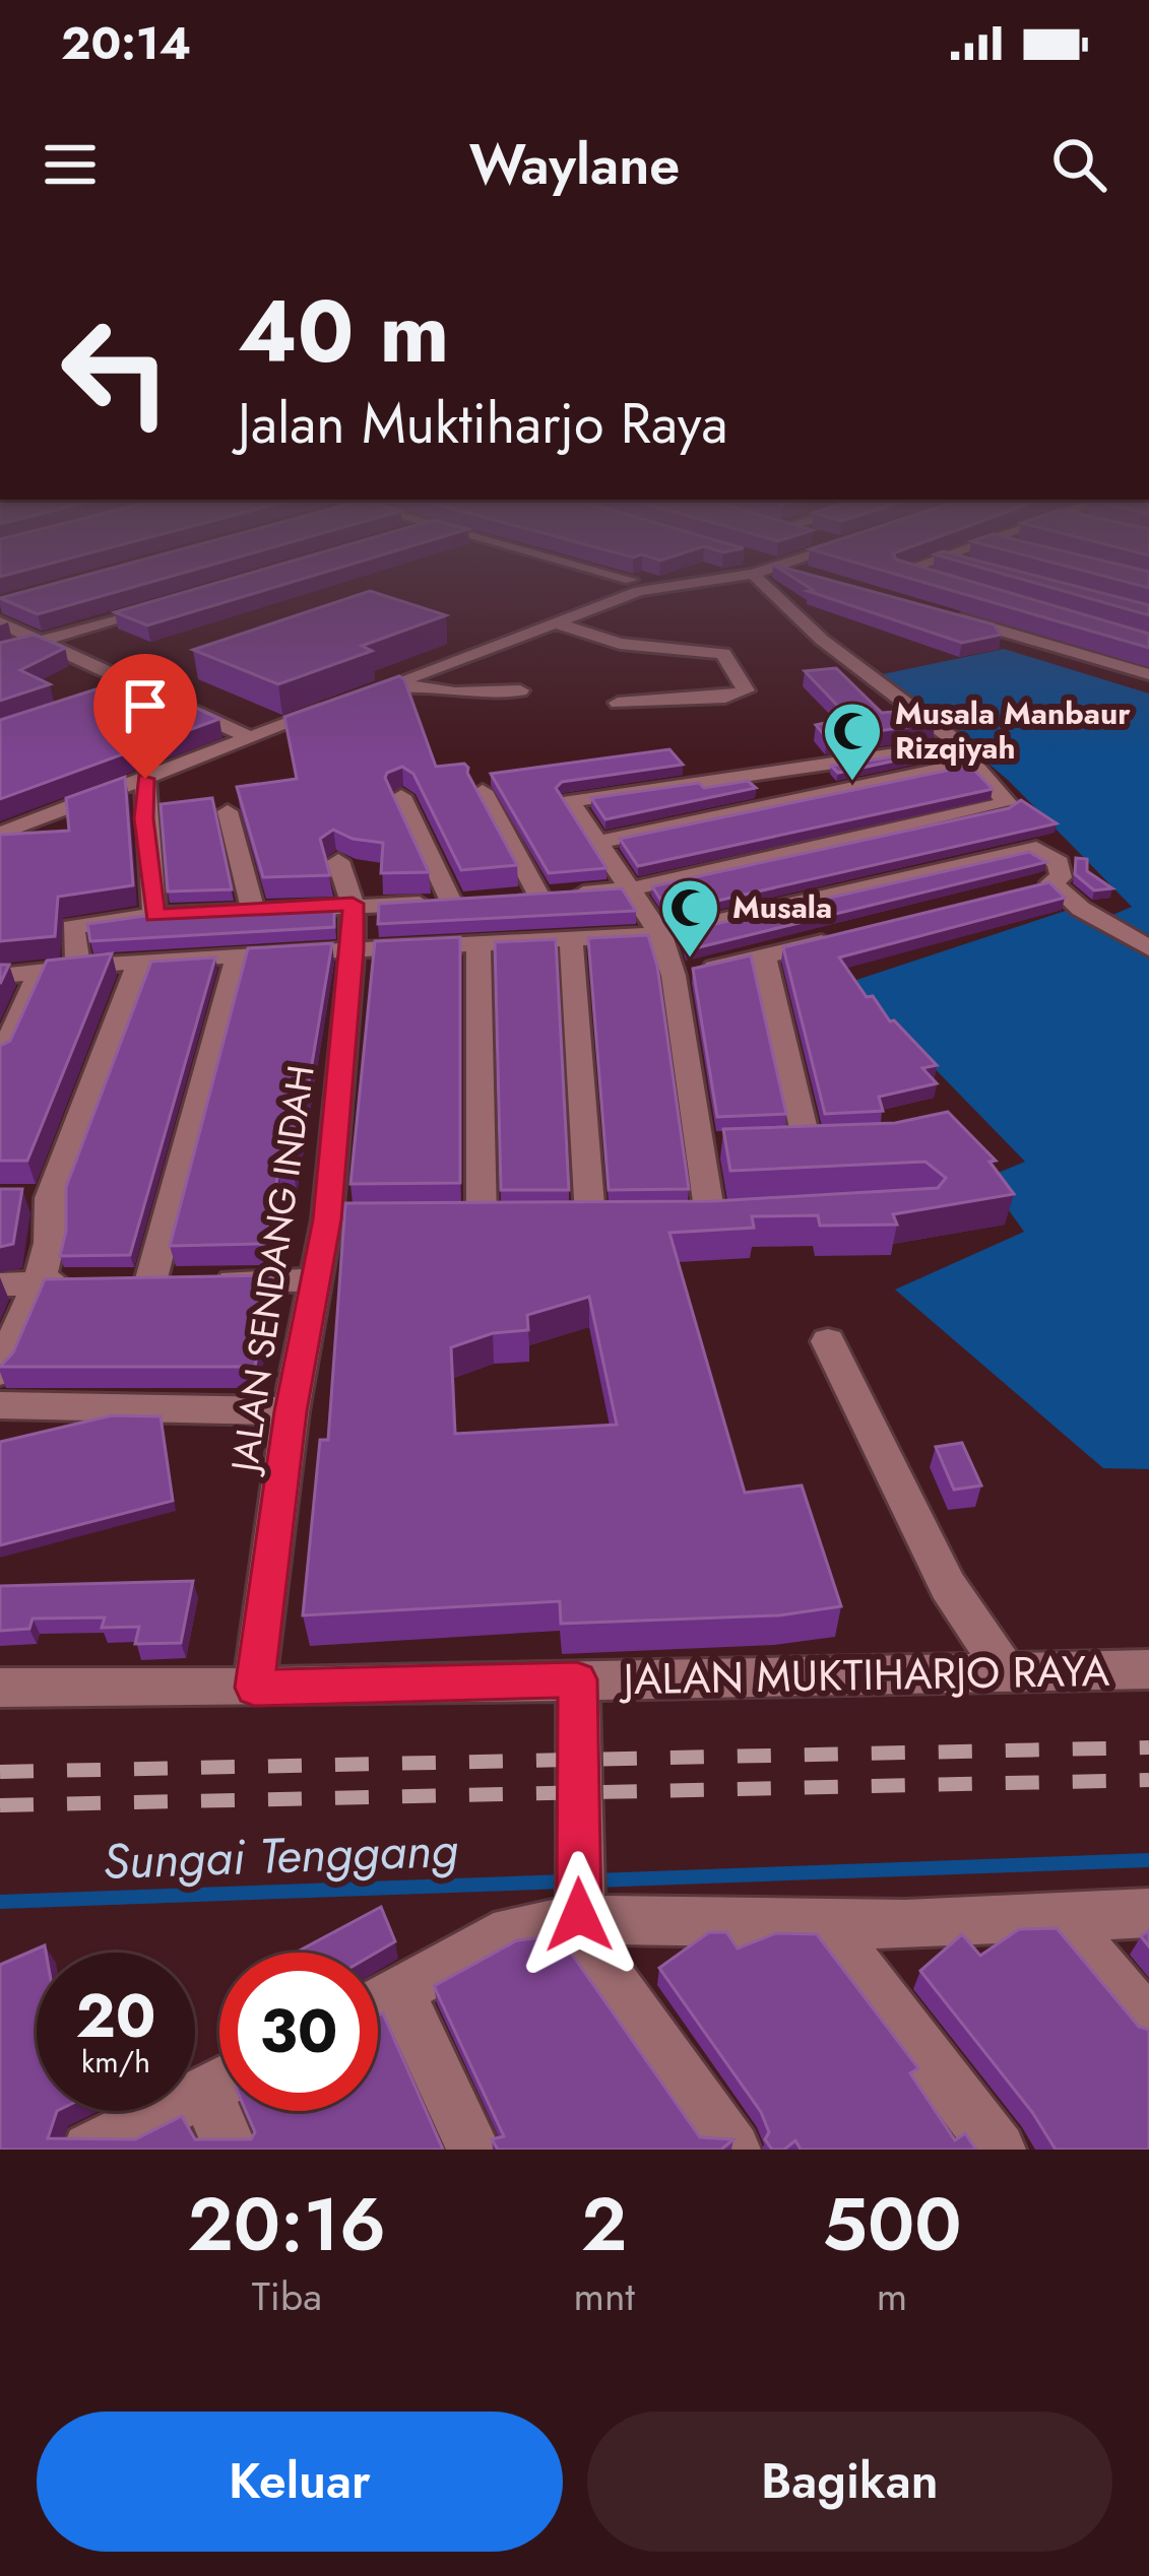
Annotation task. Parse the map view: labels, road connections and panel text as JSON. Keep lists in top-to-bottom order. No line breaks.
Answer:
{"streets":{"street":["JALAN SENDANG INDAH","JALAN MUKTIHARJO RAYA"]},"crossings":[["JALAN SENDANG INDAH","JALAN MUKTIHARJO RAYA"]],"water":["Sungai Tenggang"],"places":{"mosque":["Musala Manbaur Rizqiyah","Musala"]},"page":{"status":"20:14","header":"Waylane","turn":["40 m","Jalan Muktiharjo Raya"],"speed":"20 km/h","limit":"30","eta":["20:16","Tiba","2","mnt","500","m"],"buttons":["Keluar","Bagikan"]}}
